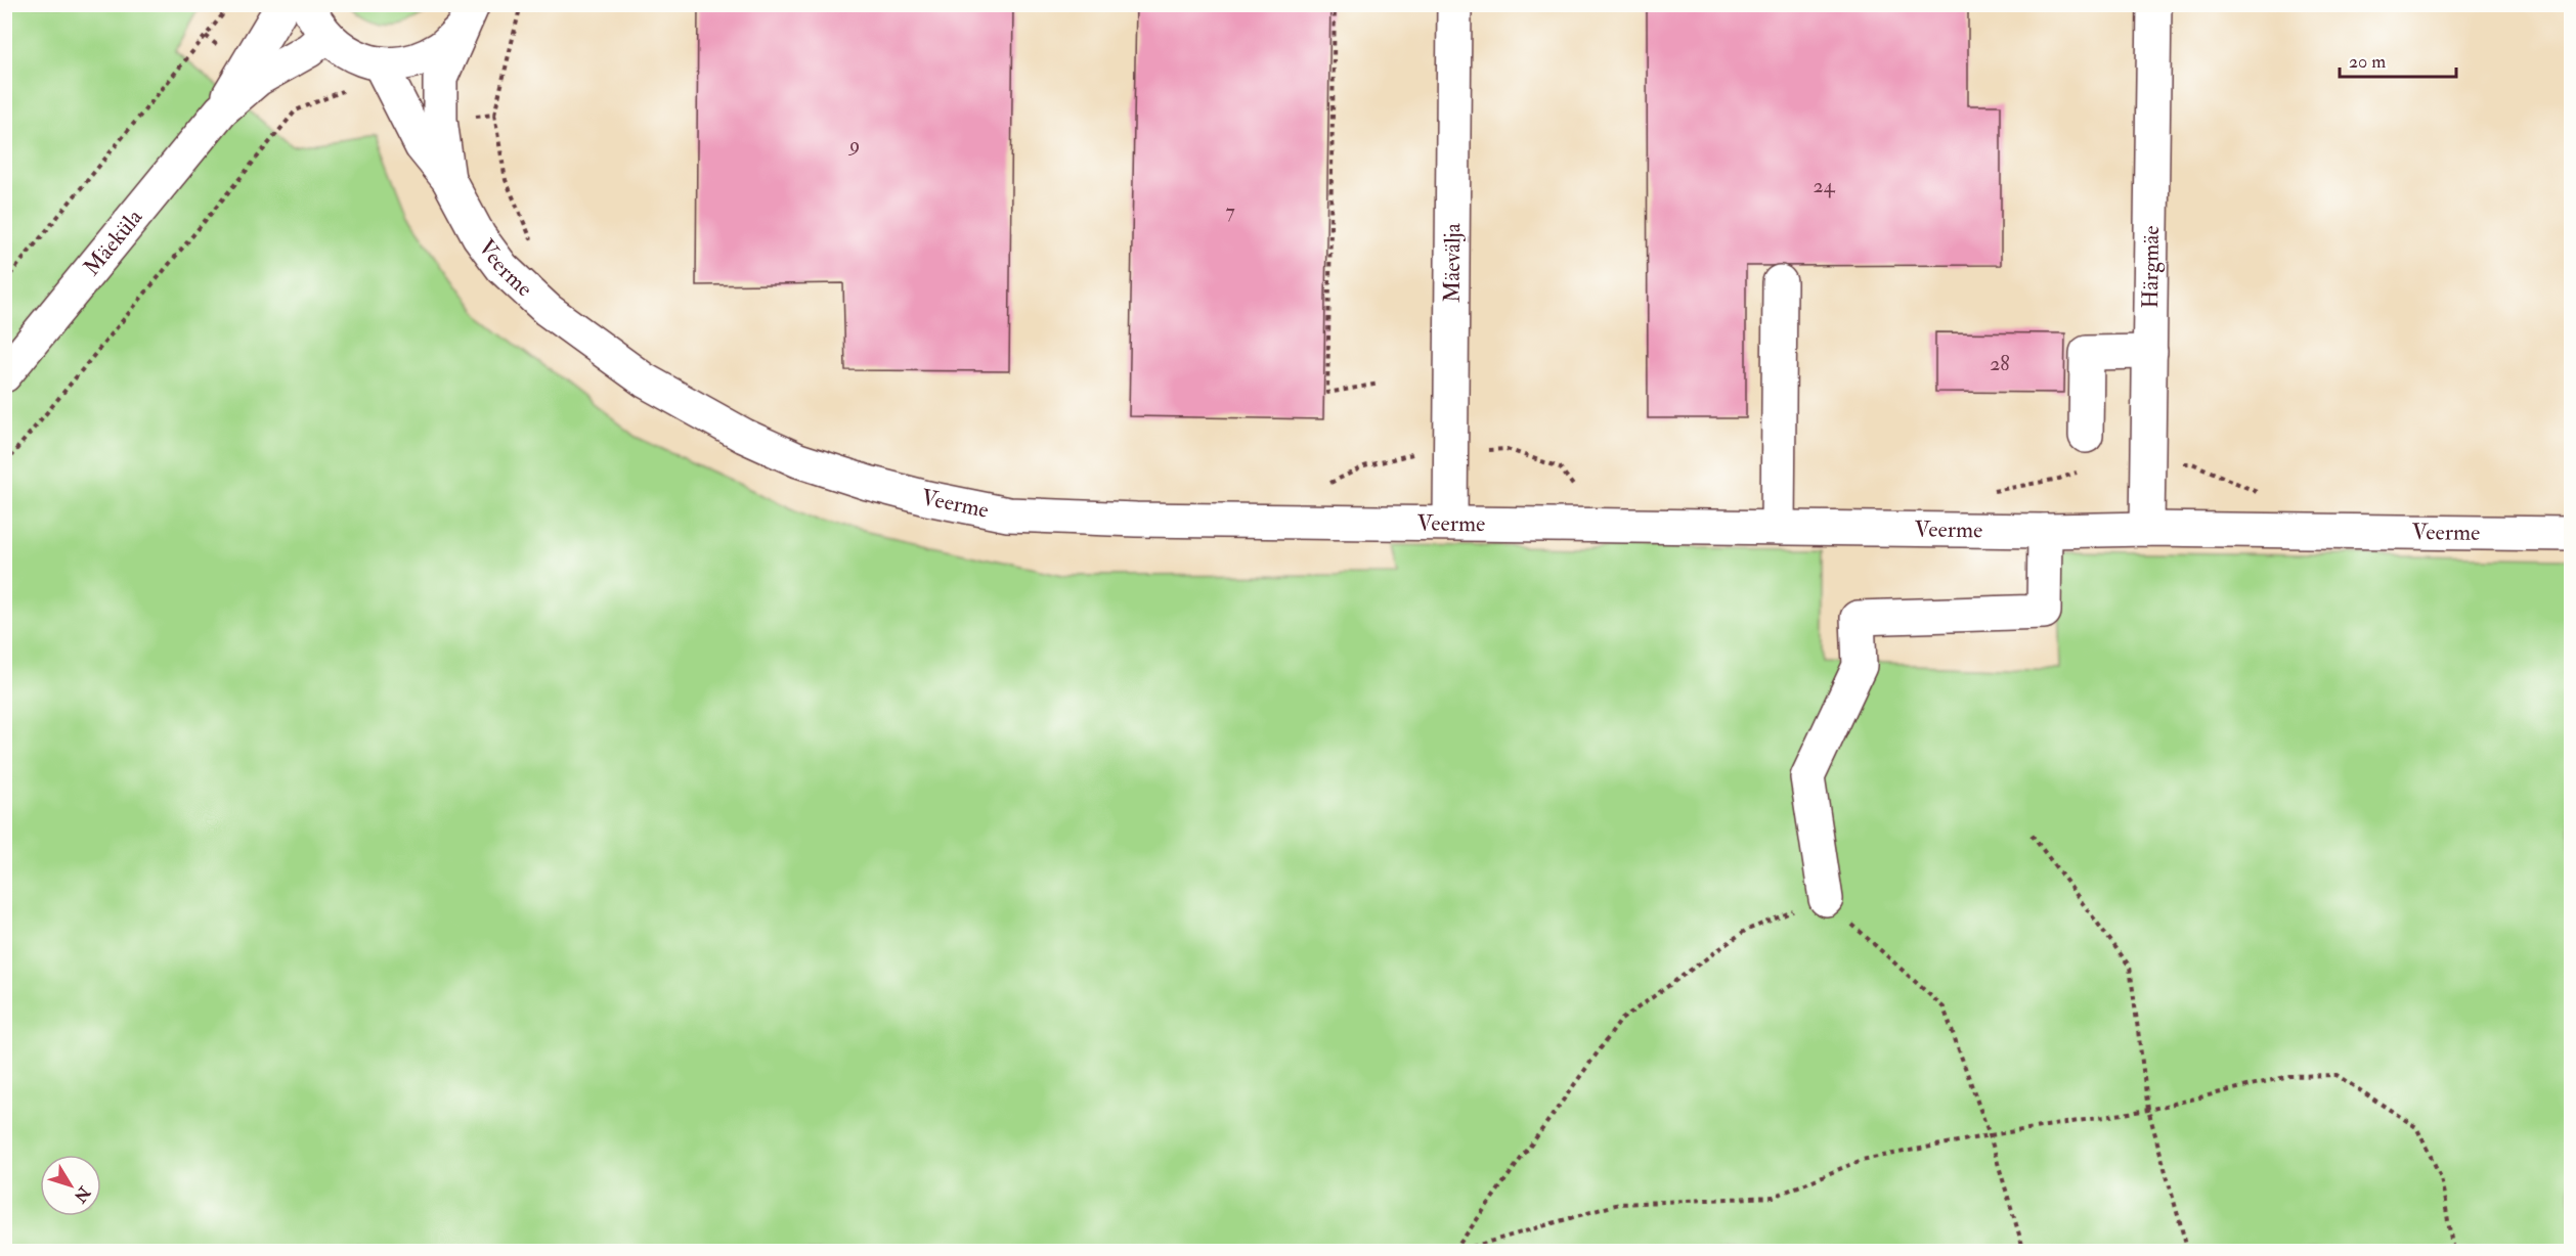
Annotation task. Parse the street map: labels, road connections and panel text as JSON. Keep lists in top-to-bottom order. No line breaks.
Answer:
{"streets":{"street":["Mäeküla","Mäevälja","Veerme","Härgmäe"]},"crossings":[["Mäevälja","Veerme"],["Veerme","Härgmäe"]],"house_numbers":["9","24","7","28"],"scale_bar":"20 m","north":"bottom right"}
